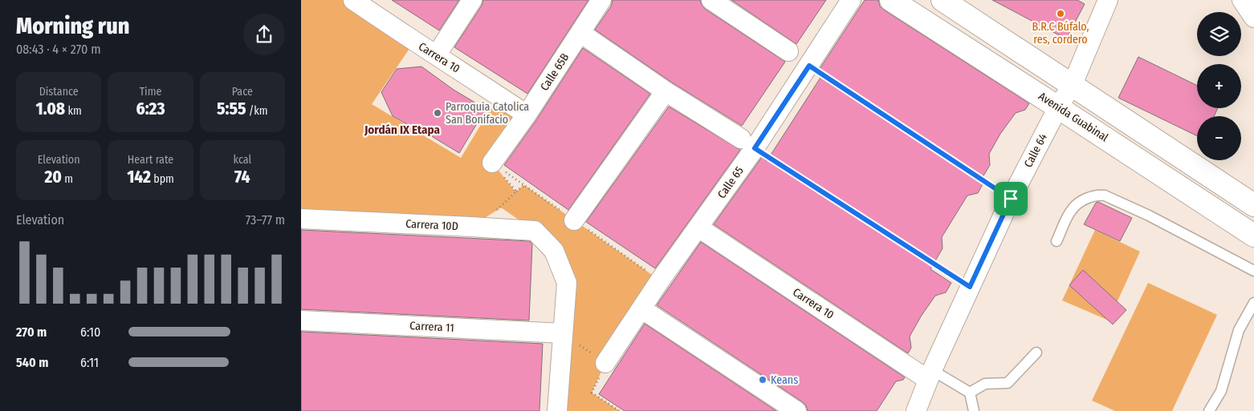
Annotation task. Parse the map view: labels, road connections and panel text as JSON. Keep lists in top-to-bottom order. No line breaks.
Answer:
{"streets":{"main road":["Avenida Guabinal"],"street":["Carrera 10","Calle 65B","Calle 64","Calle 65","Carrera 10D","Carrera 11"]},"crossings":[["Carrera 10","Calle 65B"],["Carrera 10","Calle 64"],["Carrera 10","Calle 65"],["Avenida Guabinal","Calle 64"],["Carrera 10D","Carrera 11"]],"districts":["Jordán IX Etapa"],"places":["B.R.C Búfalo, res, cordero","Parroquia Catolica San Bonifacio","Keans"],"page":{"heading":["Morning run","08:43 · 4 × 270 m"],"map_buttons":["+","−"],"stats":[["Distance","1.08 km"],["Time","6:23"],["Pace","5:55 /km"],["Elevation","20 m"],["Heart rate","142 bpm"],["kcal","74"]],"chart":["Elevation","73–77 m"],"list":[{"name":"270 m","note":"6:10"},{"name":"540 m","note":"6:11"}]}}
